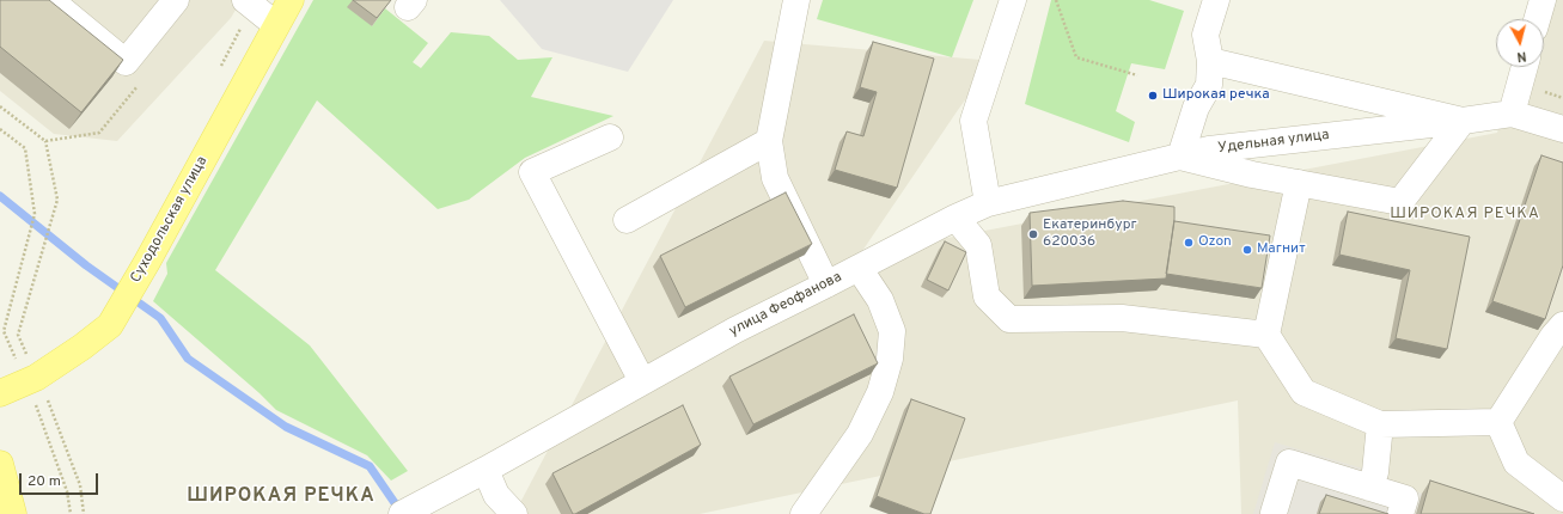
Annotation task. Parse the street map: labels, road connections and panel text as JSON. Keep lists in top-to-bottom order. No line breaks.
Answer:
{"streets":{"main road":["Суходольская улица"],"street":["Удельная улица","улица Феофанова"]},"crossings":[["Удельная улица","улица Феофанова"]],"districts":["ШИРОКАЯ РЕЧКА","ШИРОКАЯ РЕЧКА"],"places":["Широкая речка","Екатеринбург 620036","Ozon","Магнит"],"scale_bar":"20 m","north":"bottom"}
